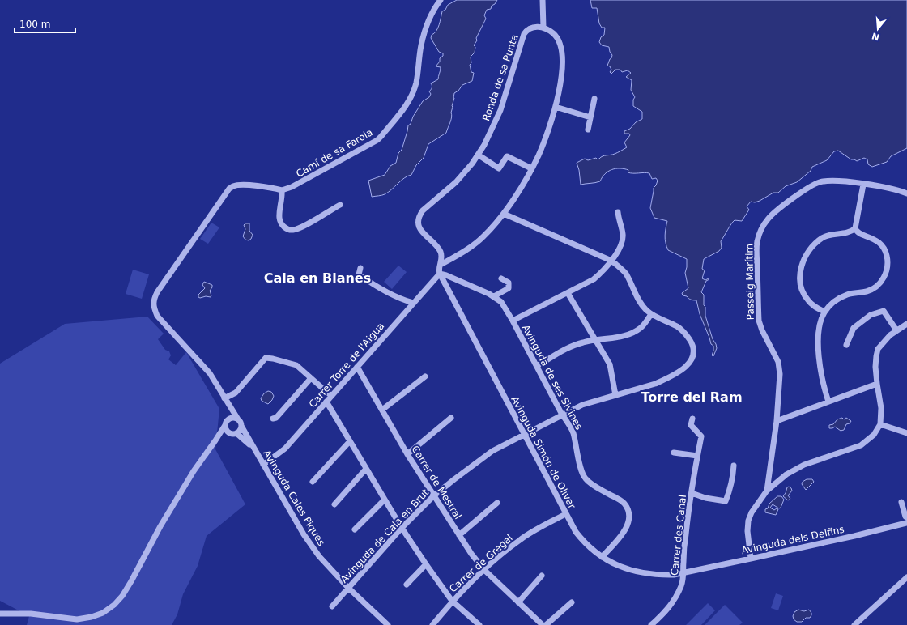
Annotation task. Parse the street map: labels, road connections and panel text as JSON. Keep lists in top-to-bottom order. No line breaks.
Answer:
{"streets":{"street":["Ronda de sa Punta","Camí de sa Farola","Passeig Marítim","Carrer Torre de l'Aigua","Avinguda de ses Sivines","Avinguda Simón de Olivar","Carrer de Mestral","Avinguda Cales Piques","Carrer des Canal","Avinguda de Cala en Brut","Avinguda dels Delfins","Carrer de Gregal"]},"crossings":[["Carrer Torre de l'Aigua","Avinguda de ses Sivines"],["Carrer Torre de l'Aigua","Avinguda Simón de Olivar"],["Carrer Torre de l'Aigua","Carrer de Mestral"],["Carrer Torre de l'Aigua","Avinguda Cales Piques"],["Avinguda de ses Sivines","Avinguda Simón de Olivar"],["Avinguda de ses Sivines","Avinguda de Cala en Brut"],["Avinguda Simón de Olivar","Carrer des Canal"],["Avinguda Simón de Olivar","Avinguda de Cala en Brut"],["Avinguda Simón de Olivar","Avinguda dels Delfins"],["Avinguda Simón de Olivar","Carrer de Gregal"],["Carrer de Mestral","Avinguda de Cala en Brut"],["Carrer de Mestral","Carrer de Gregal"],["Avinguda Cales Piques","Avinguda de Cala en Brut"],["Carrer des Canal","Avinguda dels Delfins"]],"districts":["Cala en Blanes","Torre del Ram"],"scale_bar":"100 m","north":"bottom"}
